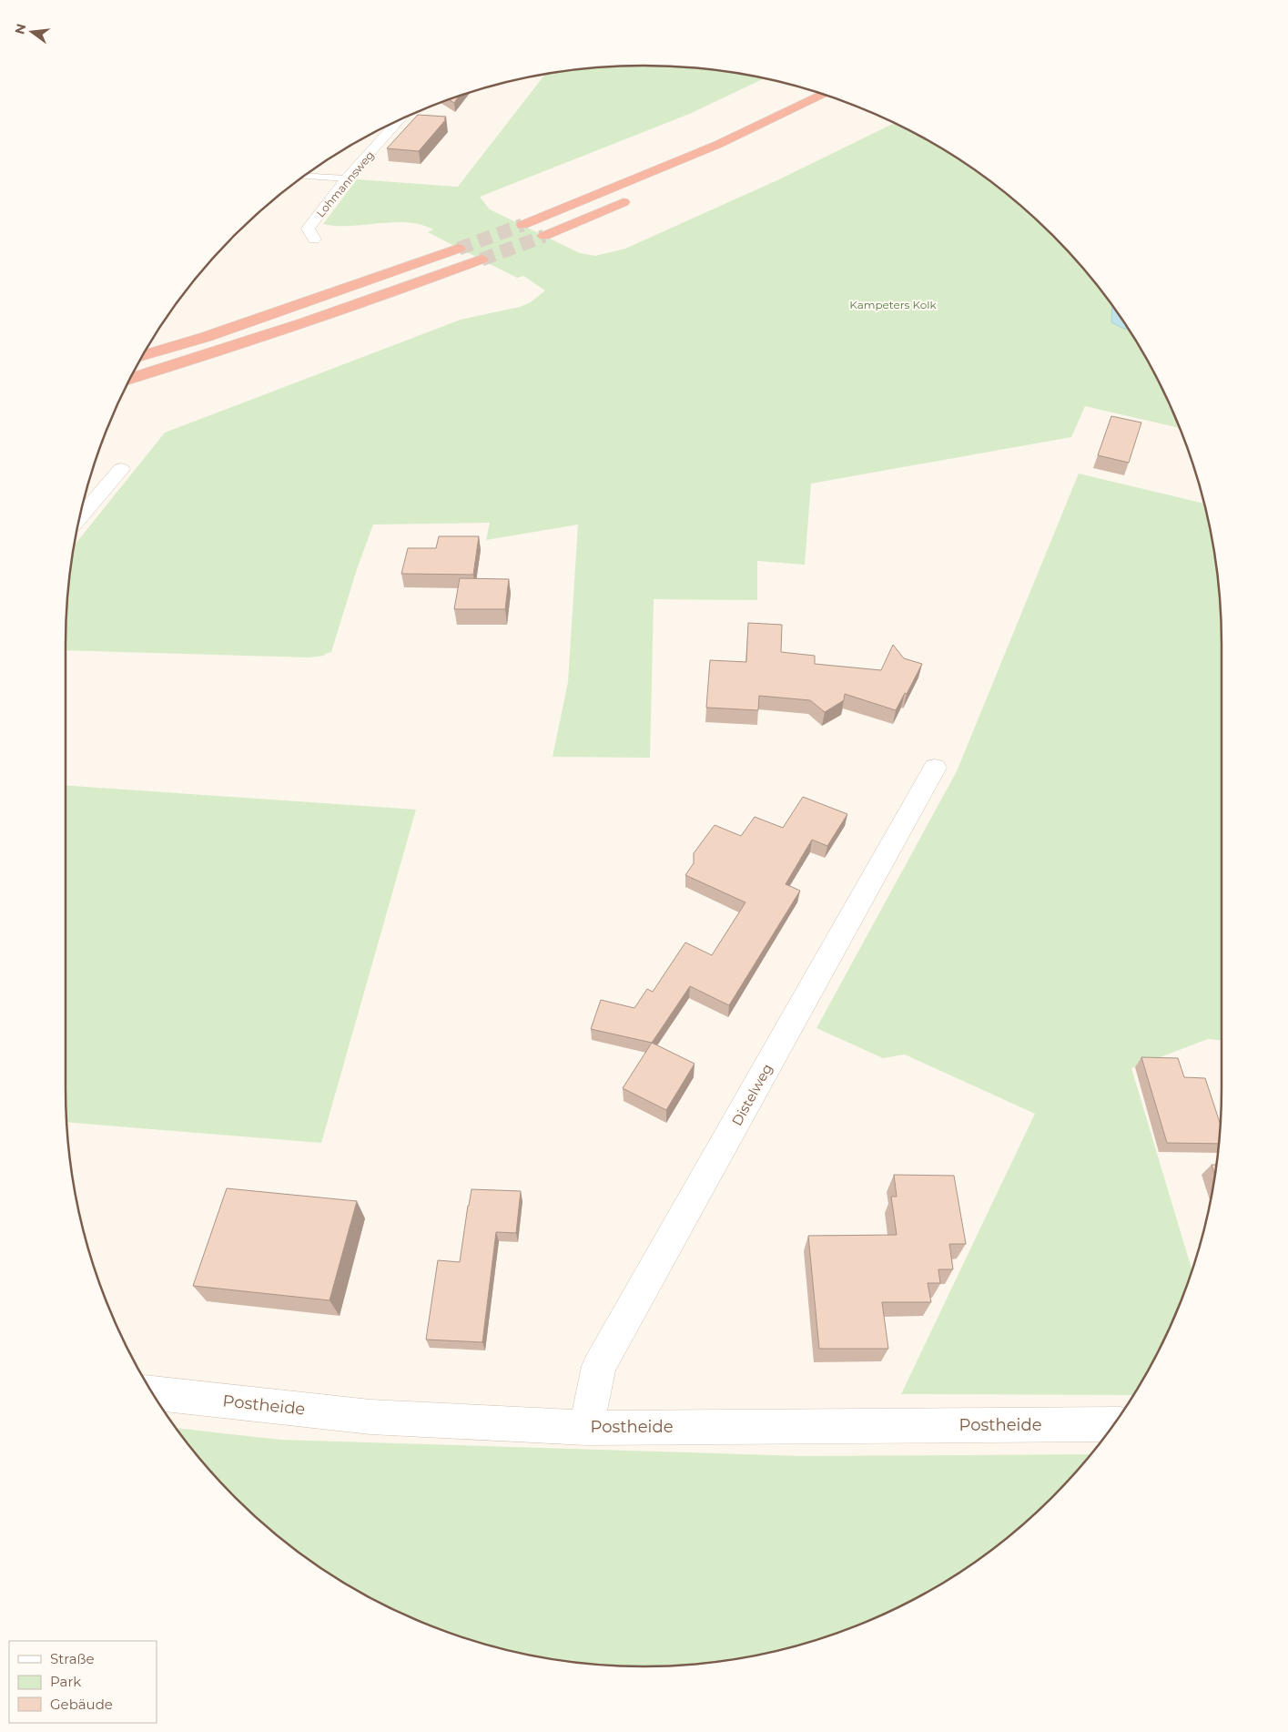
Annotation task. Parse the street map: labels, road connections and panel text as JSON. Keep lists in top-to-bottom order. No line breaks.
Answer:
{"streets":{"street":["Lohmannsweg","Distelweg","Postheide"]},"crossings":[["Distelweg","Postheide"]],"parks":["Kampeters Kolk"],"legend":["Straße","Park","Gebäude"],"north":"left"}
